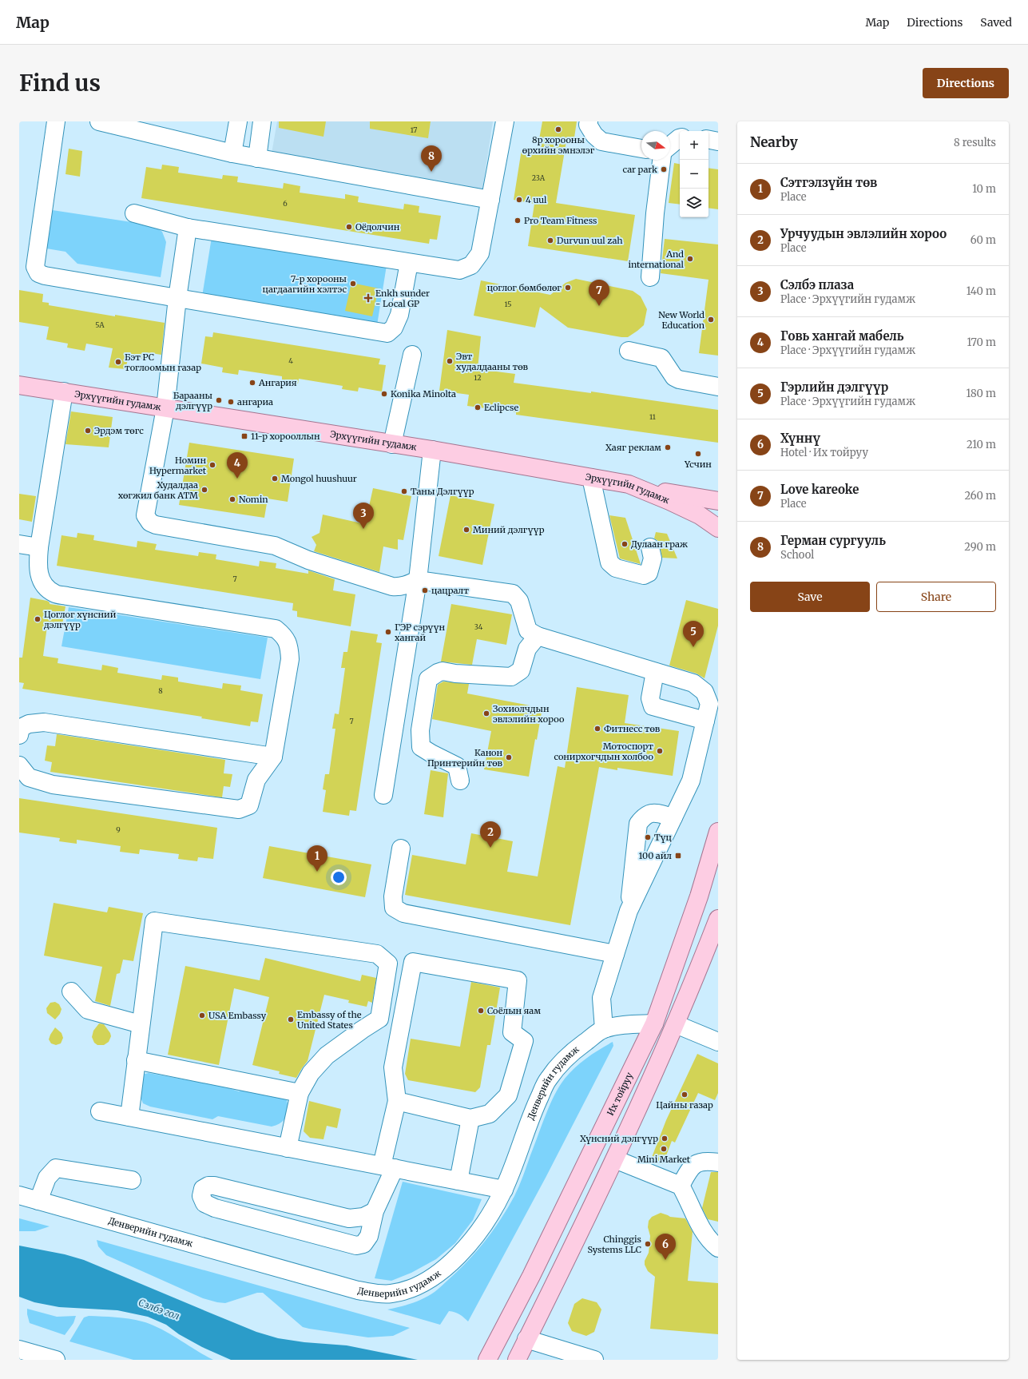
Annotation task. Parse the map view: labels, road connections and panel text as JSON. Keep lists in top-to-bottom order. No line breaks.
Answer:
{"streets":{"main road":["Эрхүүгийн гудамж","Их тойруу"],"street":["Денверийн гудамж"]},"crossings":[["Денверийн гудамж","Их тойруу"]],"water":["Сэлбэ гол"],"places":{"other":["8р хорооны өрхийн эмнэлэг","car park","4 uul","Pro Team Fitness","Oёдолчин","Durvun uul zah","And international","7-р хорооны цагдаагийн хэлтэс","цоглог бөмбөлөг","New World Education","Эвт худалдааны төв","Бэт PC тоглоомын газар","Ангария","Konika Minolta","Барааны дэлгүүр","ангариа","Eclipcse","Эрдэм төгс","Хаяг реклам","Үсчин","Номин Hypermarket","Mongol huushuur","Худалдаа хөгжил банк АТМ","Таны Дэлгүүр","Nomin","Миний дэлгүүр","Дулаан граж","цацралт","Цоглог хүнсний дэлгүүр","ГЭР сэрүүн хангай","Зохиолчдын эвлэлийн хороо","Фитнесс төв","Mотоспорт сонирхогчдын холбоо","Канон Принтерийн төв","Түц","Соёлын яам","USA Embassy","Embassy of the United States","Цайны газар","Хүнсний дэлгүүр","Mini Market","Chinggis Systems LLC"],"health":["Enkh sunder - Local GP"],"transit":["11-р хорооллын","100 айл"]},"house_numbers":["17","23А","6","15","5А","4","12","11","7","34","8","7","9"],"north":"right","page":{"header":"Map","nav":["Map","Directions","Saved"],"buttons":["Directions",["Save","Share"]],"title":"Find us","heading":["Nearby","8 results"],"map_buttons":["+","−"],"pins":["8","7","4","3","5","2","1","6"],"list":[{"mark":"1","name":"Сэтгэлзүйн төв","note":"Place","value":"10 m"},{"mark":"2","name":"Урчуудын эвлэлийн хороо","note":"Place","value":"60 m"},{"mark":"3","name":"Сэлбэ плаза","note":"Place · Эрхүүгийн гудамж","value":"140 m"},{"mark":"4","name":"Гoвь хангай мабель","note":"Place · Эрхүүгийн гудамж","value":"170 m"},{"mark":"5","name":"Гэрлийн дэлгүүр","note":"Place · Эрхүүгийн гудамж","value":"180 m"},{"mark":"6","name":"Хүннү","note":"Hotel · Их тойруу","value":"210 m"},{"mark":"7","name":"Love kareoke","note":"Place","value":"260 m"},{"mark":"8","name":"Герман сургууль","note":"School","value":"290 m"}]}}
